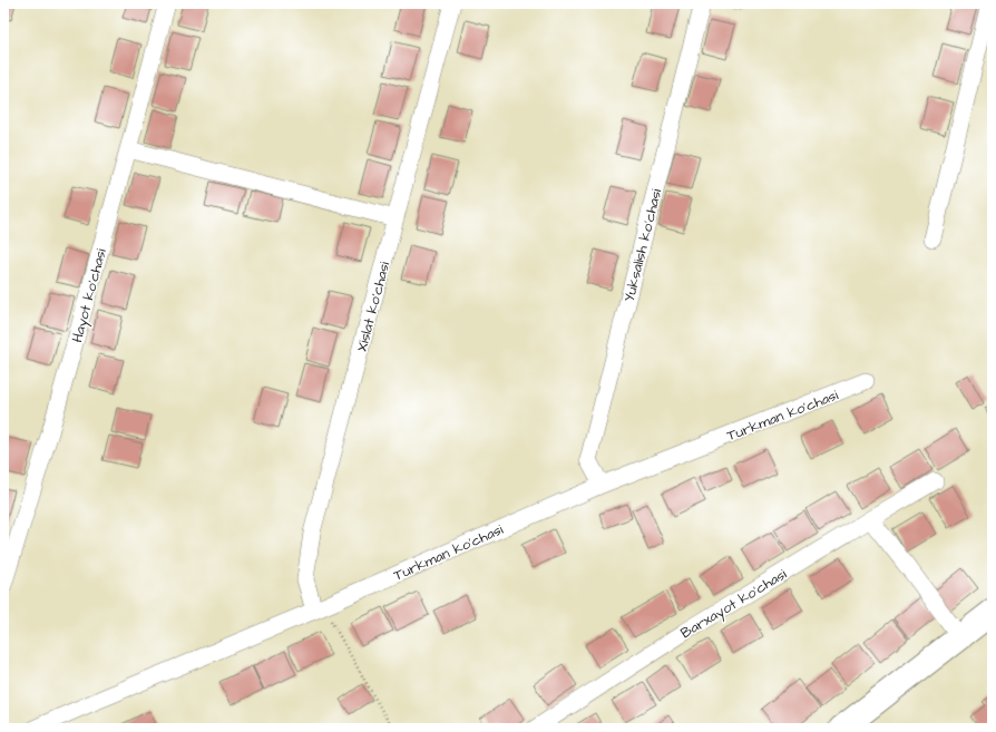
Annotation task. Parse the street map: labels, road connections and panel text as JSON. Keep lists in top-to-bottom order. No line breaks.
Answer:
{"streets":{"street":["Yuksalish ko'chasi","Hayot ko'chasi","Xislat ko'chasi","Turkman ko'chasi","Barxayot ko'chasi"]},"crossings":[["Yuksalish ko'chasi","Turkman ko'chasi"],["Xislat ko'chasi","Turkman ko'chasi"]]}
